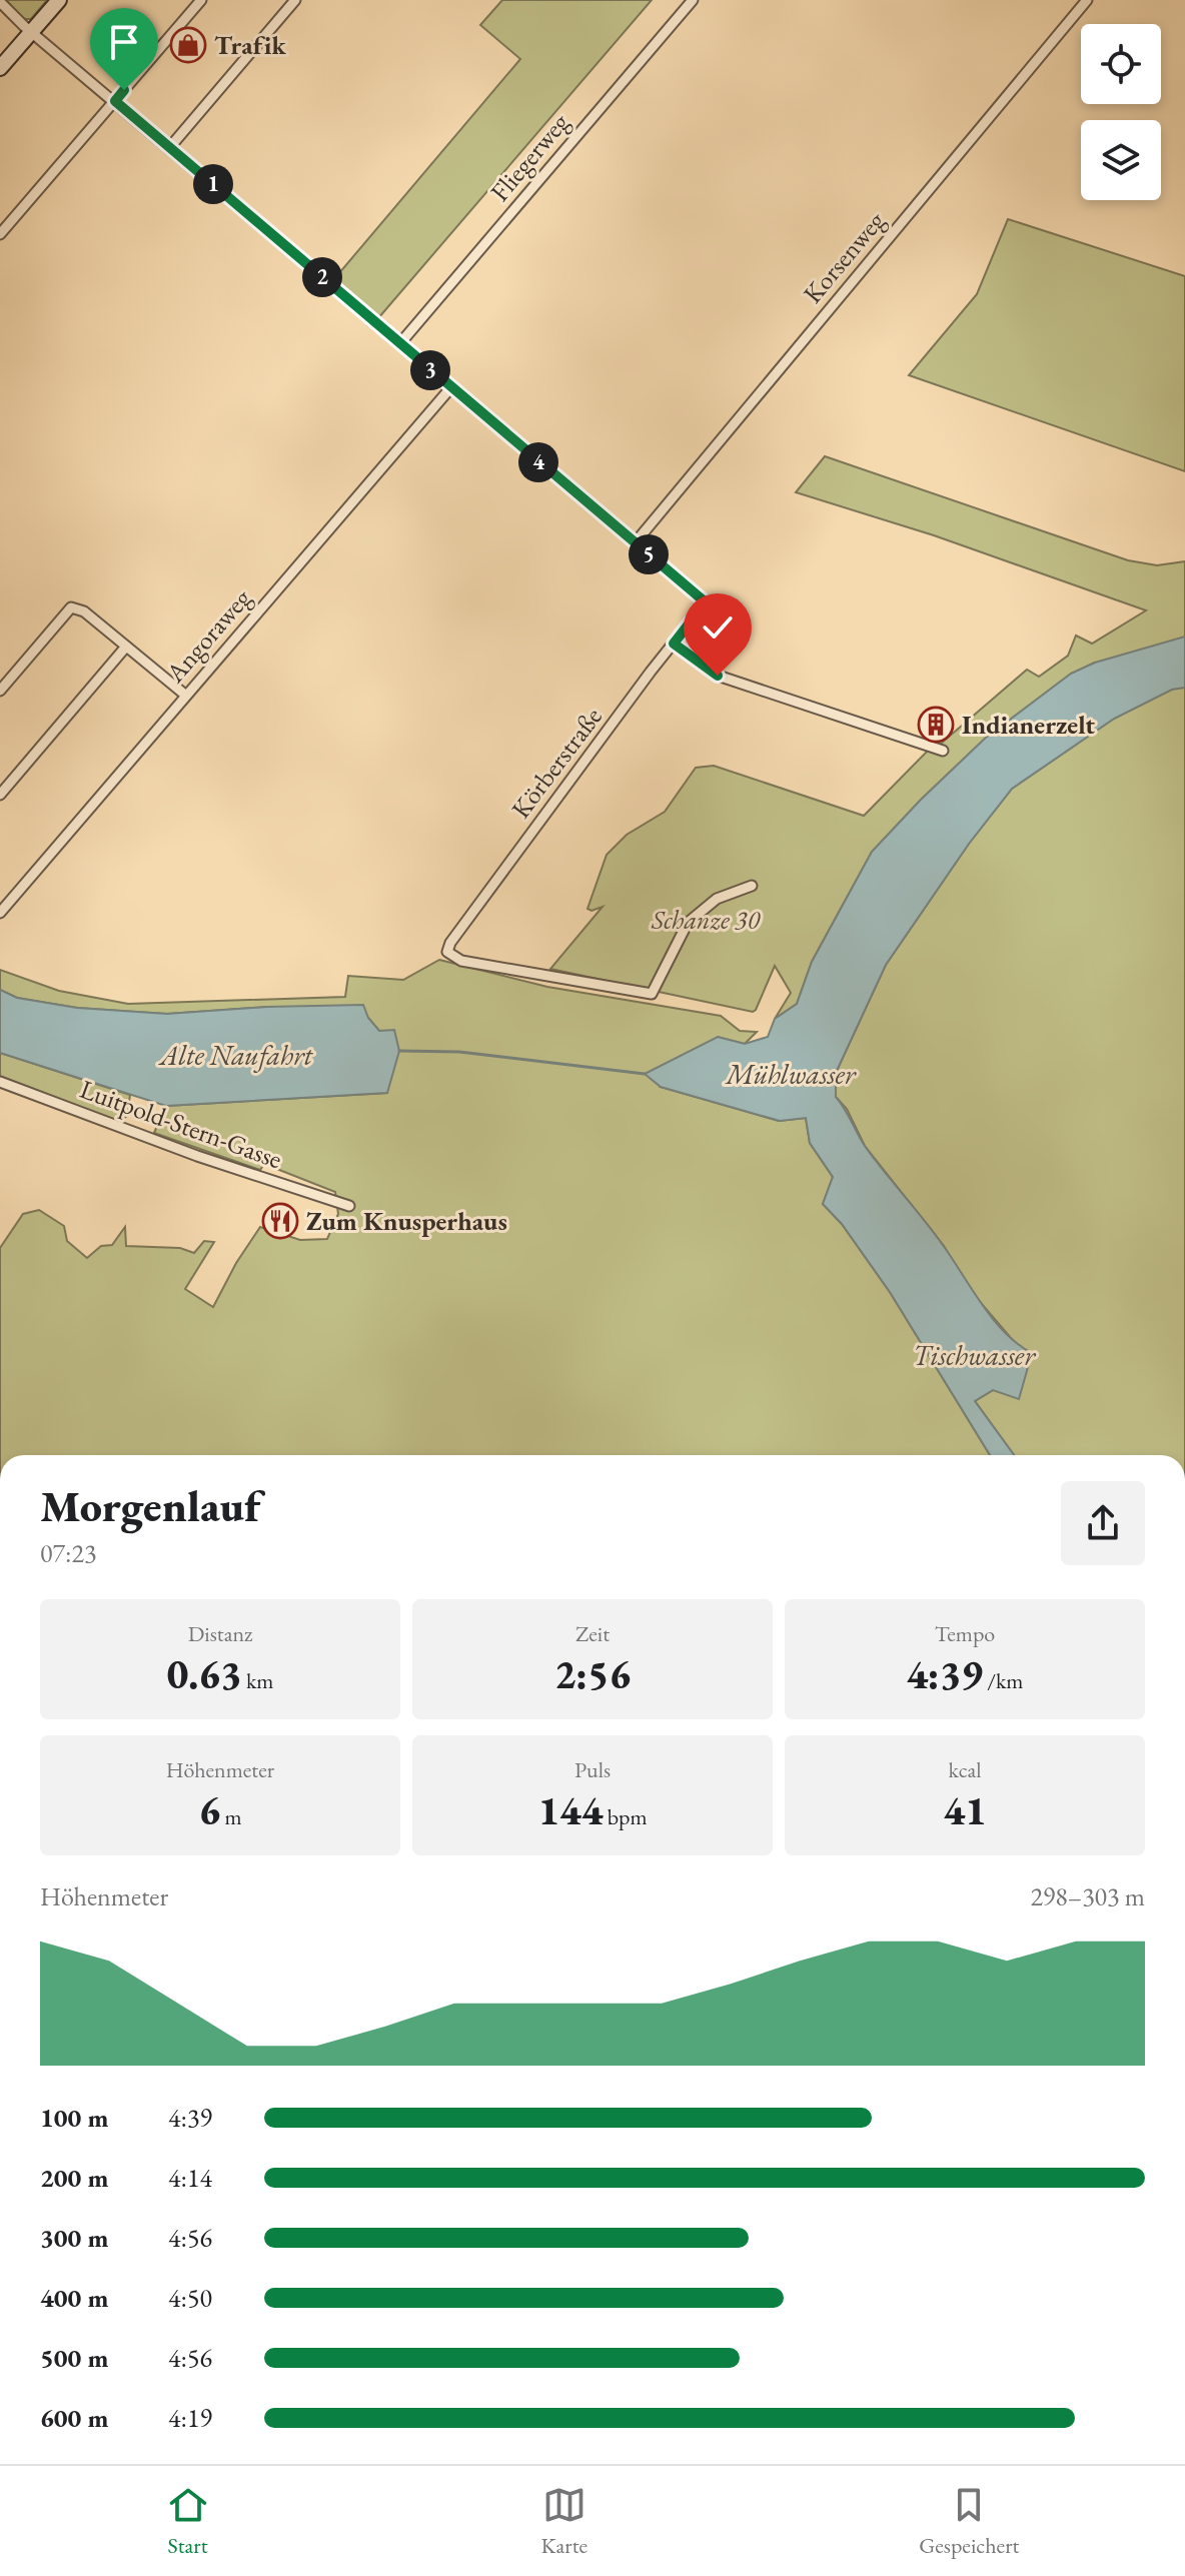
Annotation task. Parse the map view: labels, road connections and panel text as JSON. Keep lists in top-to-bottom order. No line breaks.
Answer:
{"streets":{"street":["Fliegerweg","Korsenweg","Angoraweg","Körberstraße","Luitpold-Stern-Gasse"]},"crossings":[["Korsenweg","Körberstraße"]],"water":["Alte Naufahrt","Mühlwasser","Tischwasser"],"parks":["Schanze 30"],"places":{"shop":["Trafik"],"building":["Indianerzelt"],"restaurant":["Zum Knusperhaus"]},"page":{"pins":["1","2","3","4","5"],"heading":["Morgenlauf","07:23"],"stats":[["Distanz","0.63 km"],["Zeit","2:56"],["Tempo","4:39 /km"],["Höhenmeter","6 m"],["Puls","144 bpm"],["kcal","41"]],"chart":["Höhenmeter","298–303 m"],"list":[{"name":"100 m","note":"4:39"},{"name":"200 m","note":"4:14"},{"name":"300 m","note":"4:56"},{"name":"400 m","note":"4:50"},{"name":"500 m","note":"4:56"},{"name":"600 m","note":"4:19"}],"tabs":["Start","Karte","Gespeichert"]}}
